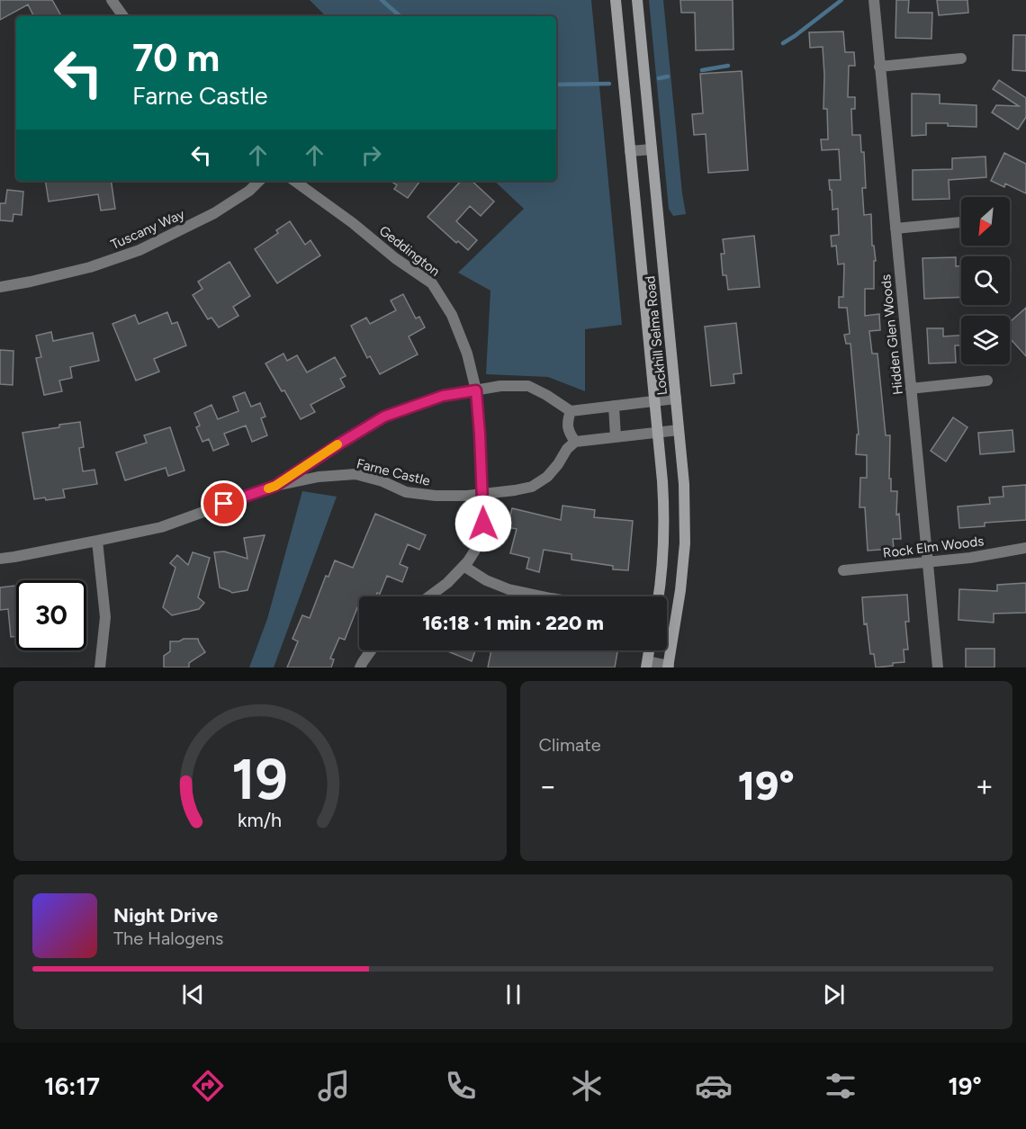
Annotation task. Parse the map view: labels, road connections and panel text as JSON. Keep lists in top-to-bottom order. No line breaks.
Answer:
{"streets":{"main road":["Lockhill Selma Road"],"street":["Tuscany Way","Geddington","Hidden Glen Woods","Farne Castle","Rock Elm Woods"]},"crossings":[["Geddington","Farne Castle"],["Hidden Glen Woods","Rock Elm Woods"]],"north":"bottom left","page":{"turn":["70 m","Farne Castle"],"limit":"30","trip":"16:18 · 1 min · 220 m","tile":"Climate","heat":["−","19°","+"],"song":["Night Drive","The Halogens"],"tabs":["16:17","19°"],"gauge":["19","km/h"]}}
